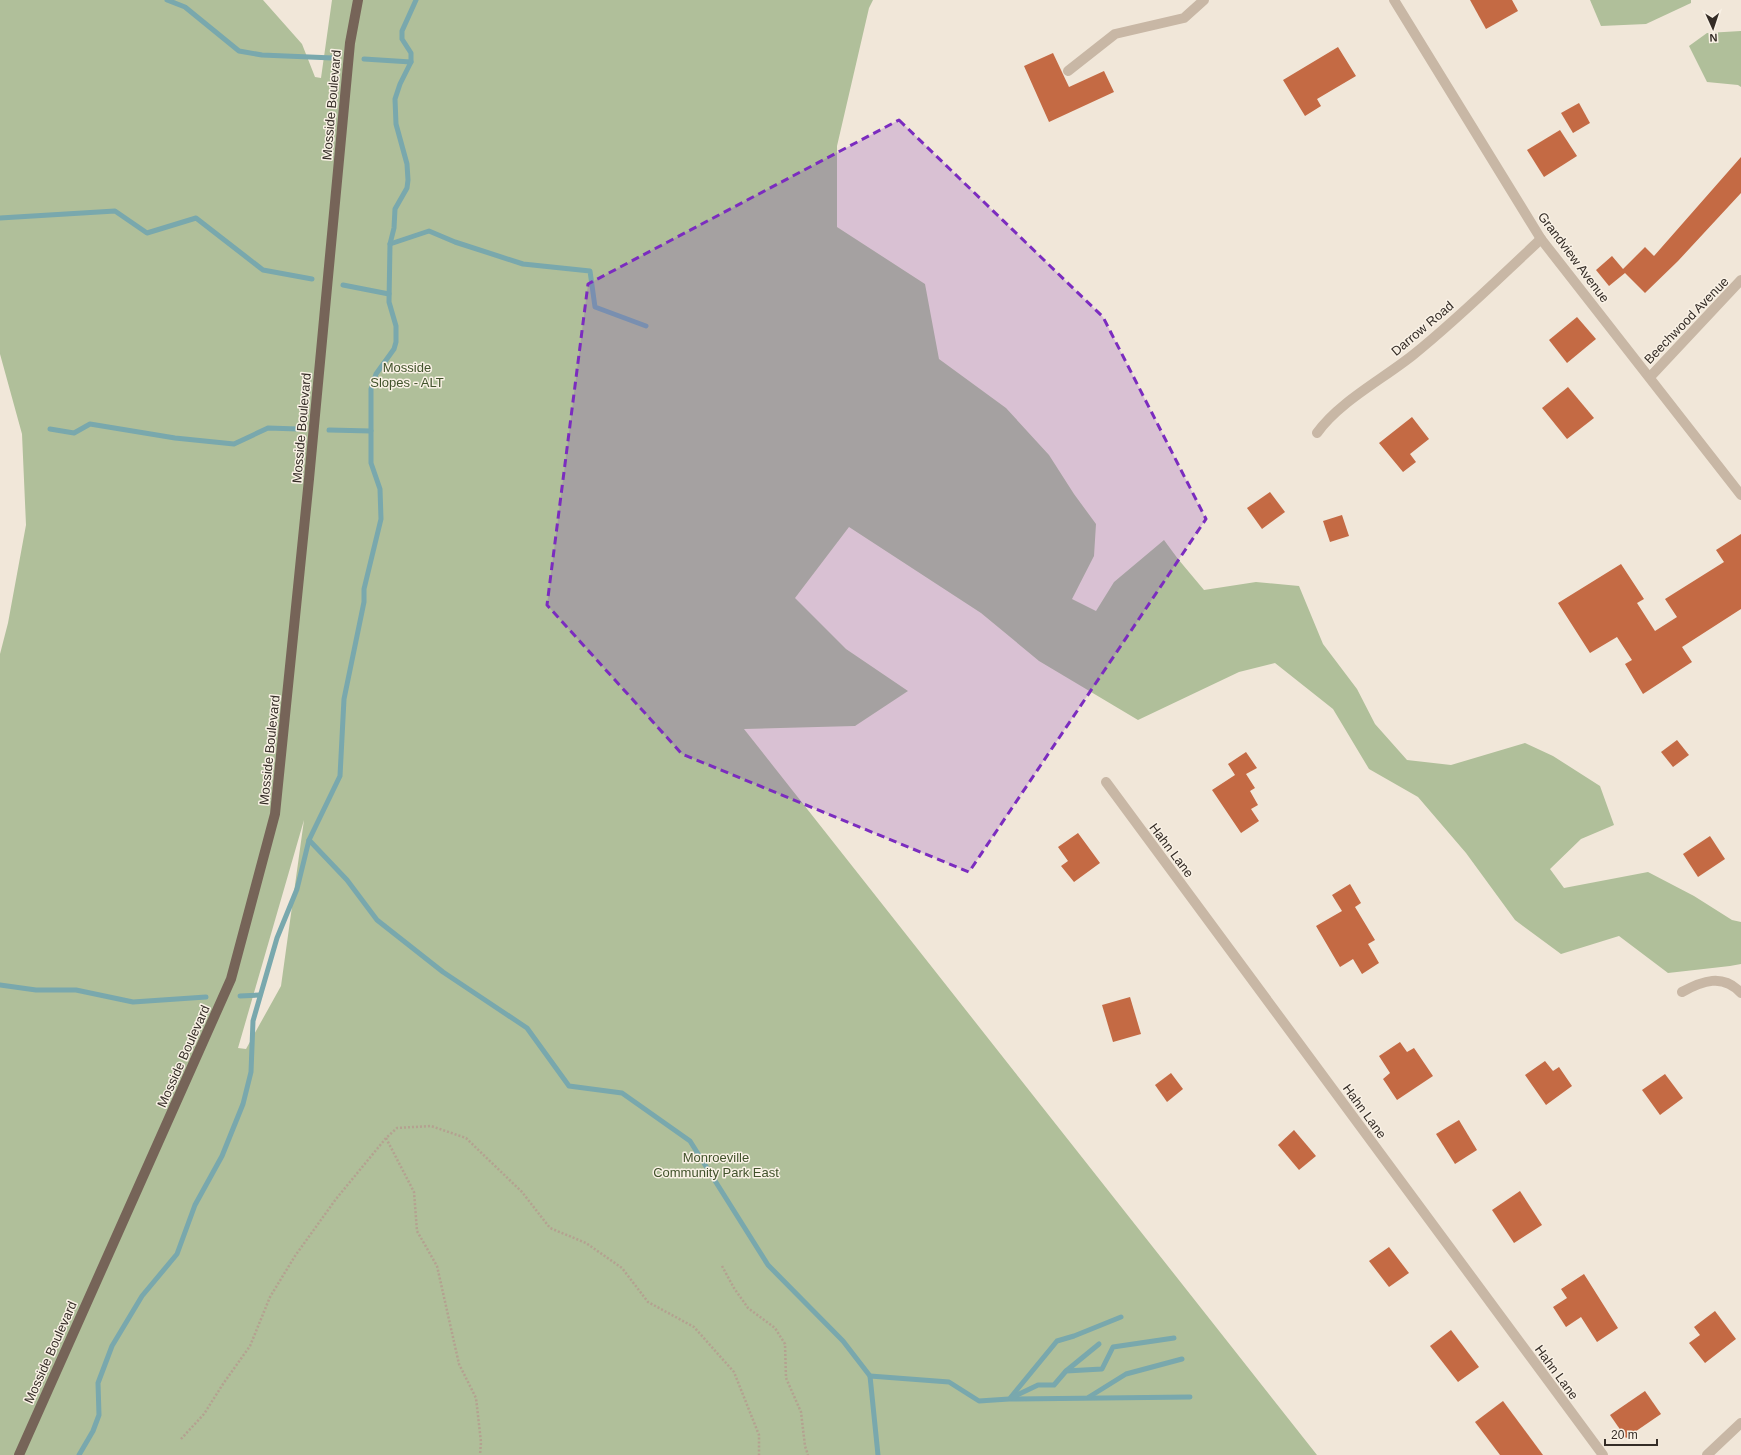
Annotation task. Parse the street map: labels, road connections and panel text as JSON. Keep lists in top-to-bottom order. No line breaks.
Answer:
{"streets":{"main road":["Mosside Boulevard"],"street":["Grandview Avenue","Beechwood Avenue","Darrow Road","Hahn Lane"]},"crossings":[["Grandview Avenue","Beechwood Avenue"],["Grandview Avenue","Darrow Road"]],"parks":["Mosside Slopes - ALT","Monroeville Community Park East"],"scale_bar":"20 m","north":"bottom"}
